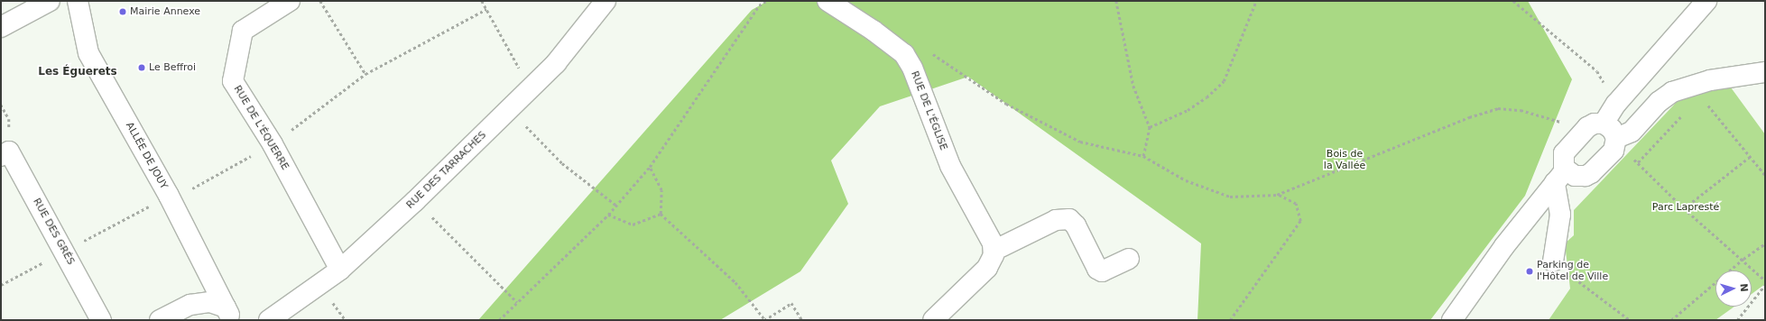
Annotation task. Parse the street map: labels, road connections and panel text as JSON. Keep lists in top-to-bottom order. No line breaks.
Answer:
{"streets":{"street":["RUE DE L'ÉGLISE","RUE DE L'ÉQUERRE","ALLÉE DE JOUY","RUE DES TARRACHES","RUE DES GRÉS"]},"crossings":[["RUE DE L'ÉQUERRE","RUE DES TARRACHES"]],"districts":["Les Éguerets"],"parks":["Bois de la Vallée","Parc Lapresté"],"places":["Mairie Annexe","Le Beffroi","Parking de l'Hôtel de Ville"],"north":"right"}
